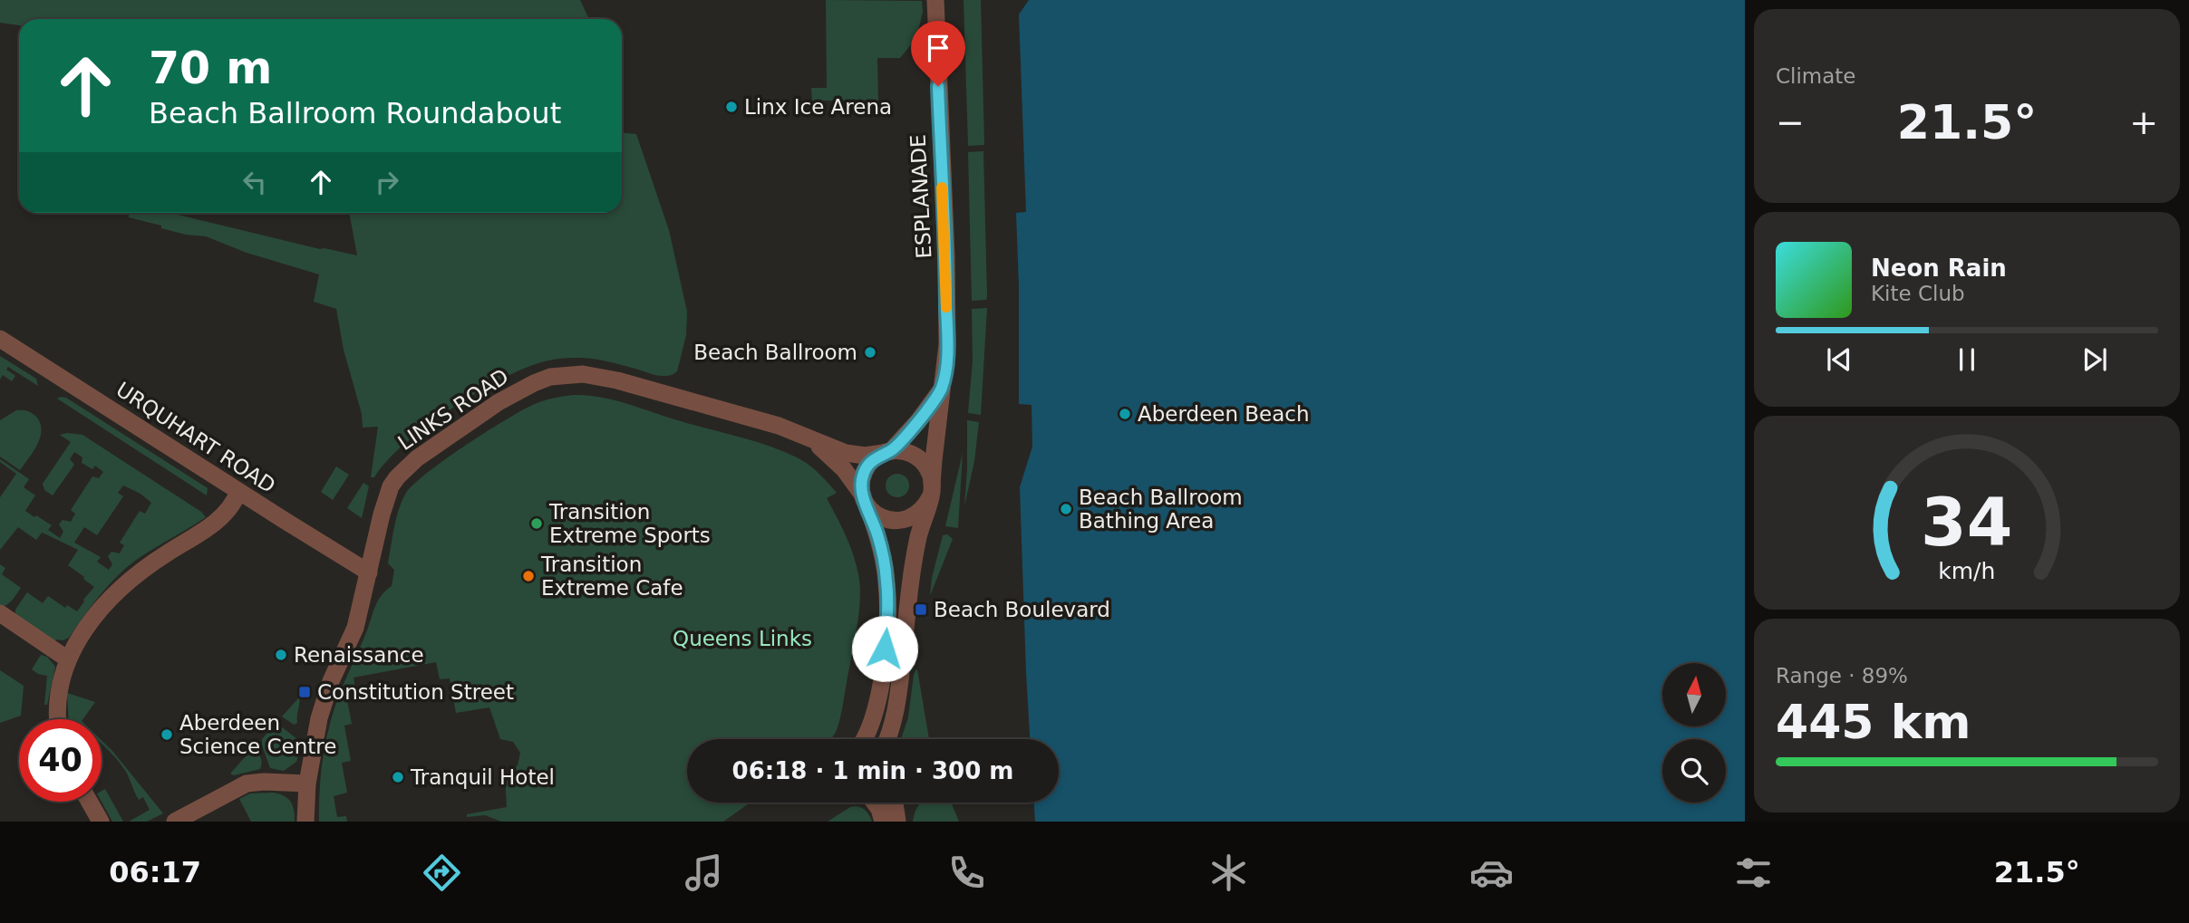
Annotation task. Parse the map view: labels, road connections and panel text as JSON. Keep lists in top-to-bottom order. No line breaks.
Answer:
{"streets":{"street":["ESPLANADE","LINKS ROAD","URQUHART ROAD"]},"crossings":[["ESPLANADE","LINKS ROAD"],["LINKS ROAD","URQUHART ROAD"]],"parks":["Queens Links"],"places":{"other":["Linx Ice Arena","Beach Ballroom","Aberdeen Beach","Beach Ballroom Bathing Area","Transition Extreme Sports","Transition Extreme Cafe","Renaissance","Aberdeen Science Centre","Tranquil Hotel"],"transit":["Beach Boulevard","Constitution Street"]},"north":"top","page":{"tile":["Climate",["Range · 89%","445 km"]],"turn":["70 m","Beach Ballroom Roundabout"],"heat":["−","21.5°","+"],"song":["Neon Rain","Kite Club"],"limit":"40","trip":"06:18 · 1 min · 300 m","tabs":["06:17","21.5°"],"gauge":["34","km/h"]}}
